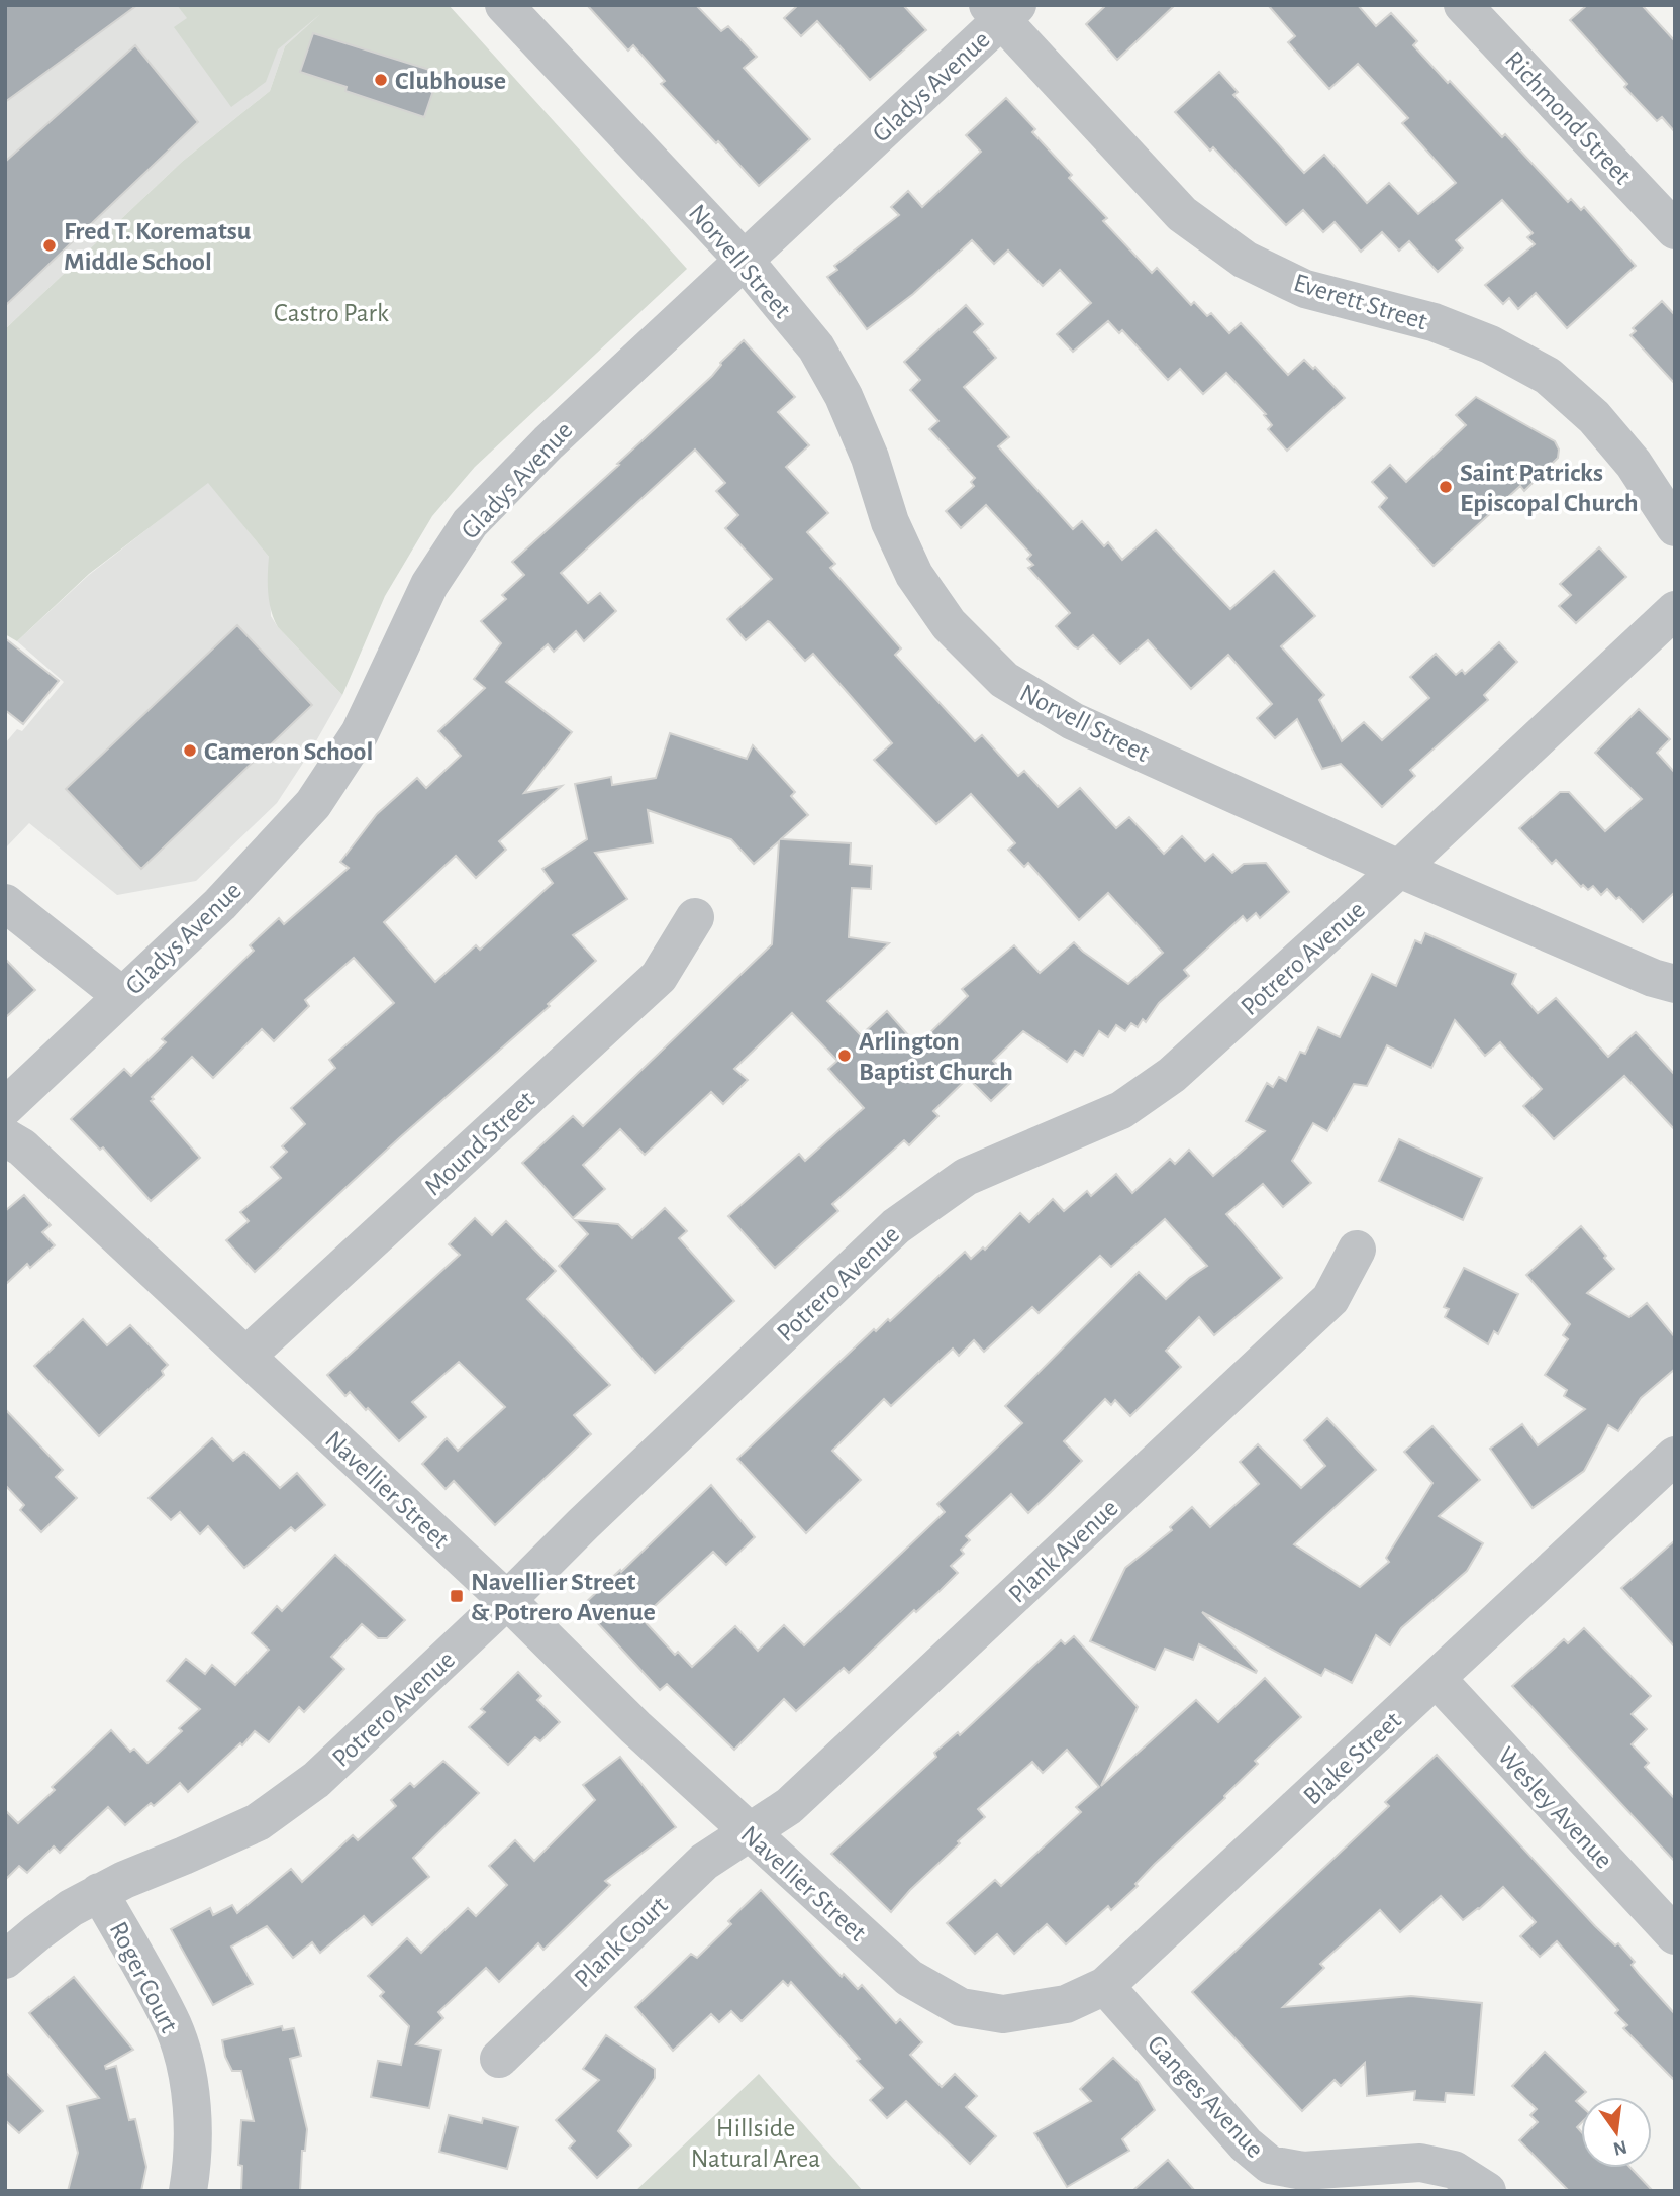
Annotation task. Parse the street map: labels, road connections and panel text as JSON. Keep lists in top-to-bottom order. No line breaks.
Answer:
{"streets":{"street":["Gladys Avenue","Richmond Street","Norvell Street","Everett Street","Potrero Avenue","Mound Street","Navellier Street","Plank Avenue","Blake Street","Wesley Avenue","Plank Court","Roger Court","Ganges Avenue"]},"crossings":[["Gladys Avenue","Norvell Street"],["Gladys Avenue","Everett Street"],["Norvell Street","Potrero Avenue"],["Potrero Avenue","Navellier Street"],["Potrero Avenue","Roger Court"],["Mound Street","Navellier Street"],["Navellier Street","Plank Avenue"],["Navellier Street","Blake Street"],["Navellier Street","Plank Court"],["Plank Avenue","Plank Court"],["Blake Street","Wesley Avenue"],["Blake Street","Ganges Avenue"]],"parks":["Castro Park","Hillside Natural Area"],"places":{"other":["Clubhouse","Fred T. Korematsu Middle School","Saint Patricks Episcopal Church","Cameron School","Arlington Baptist Church"],"transit":["Navellier Street & Potrero Avenue"]},"north":"bottom"}
